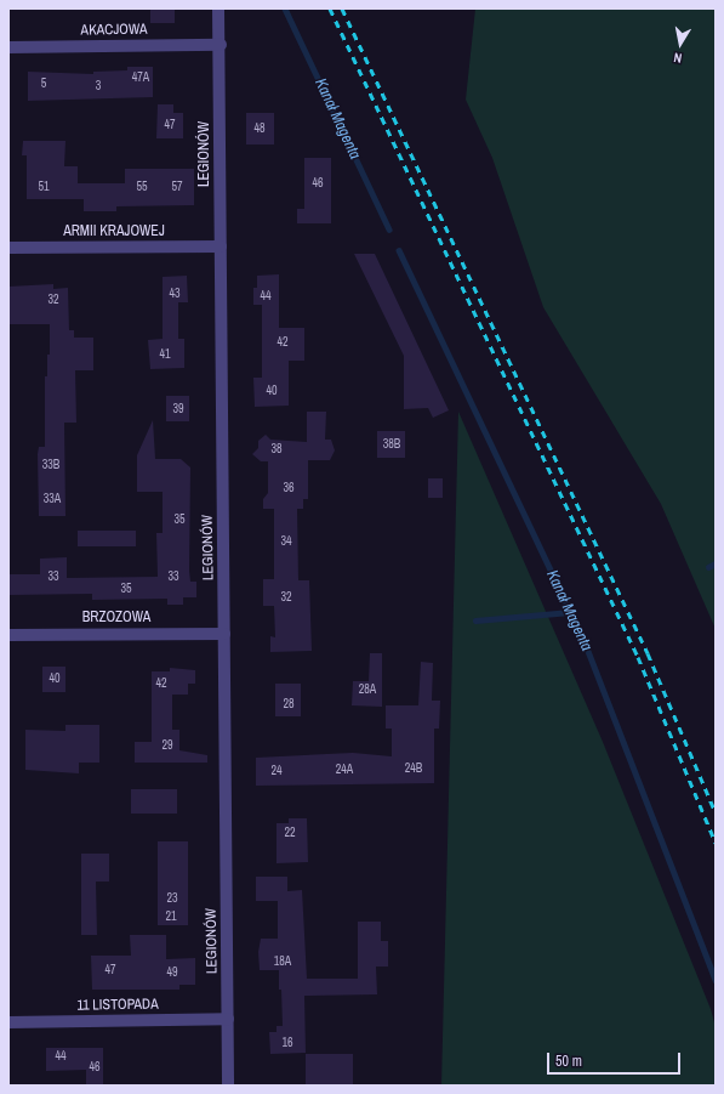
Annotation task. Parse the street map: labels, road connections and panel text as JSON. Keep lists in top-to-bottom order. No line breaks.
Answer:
{"streets":{"street":["AKACJOWA","LEGIONÓW","ARMII KRAJOWEJ","BRZOZOWA","11 LISTOPADA"]},"crossings":[["AKACJOWA","LEGIONÓW"],["LEGIONÓW","ARMII KRAJOWEJ"],["LEGIONÓW","BRZOZOWA"],["LEGIONÓW","11 LISTOPADA"]],"water":["Kanał Magenta"],"house_numbers":["47A","5","3","47","48","46","51","55","57","43","44","32","42","41","40","39","38B","38","33B","36","33A","35","34","33","33","35","32","40","42","28A","28","29","24B","24A","24","22","23","21","18A","47","49","16","44","46"],"scale_bar":"50 m","north":"bottom"}
